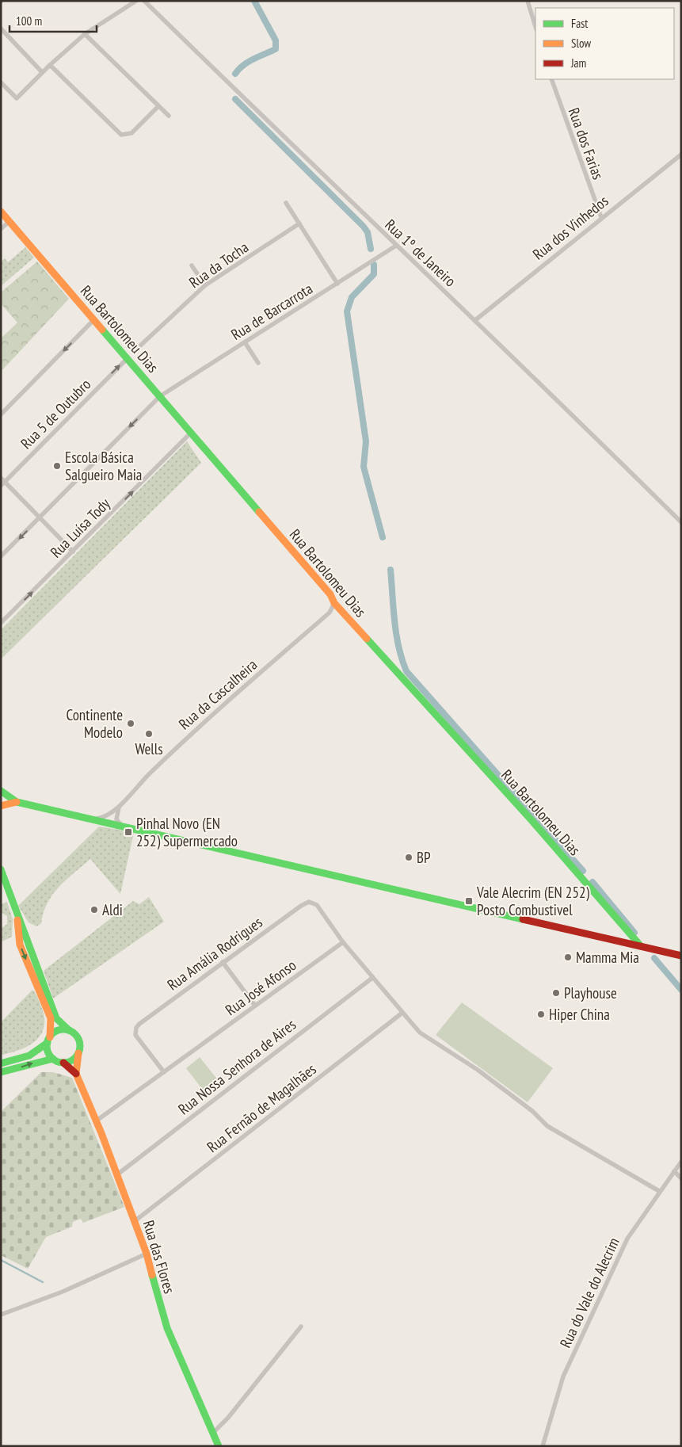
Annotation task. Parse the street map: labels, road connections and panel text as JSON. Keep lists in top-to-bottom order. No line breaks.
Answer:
{"streets":{"street":["Rua dos Farias","Rua dos Vinhedos","Rua 1º de Janeiro","Rua da Tocha","Rua de Barcarrota","Rua Bartolomeu Dias","Rua 5 de Outubro","Rua Luísa Tody","Rua da Cascalheira","Rua Amália Rodrigues","Rua José Afonso","Rua Nossa Senhora de Aires","Rua Fernão de Magalhães","Rua das Flores","Rua do Vale do Alecrim"]},"crossings":[["Rua dos Farias","Rua dos Vinhedos"],["Rua dos Vinhedos","Rua 1º de Janeiro"],["Rua 1º de Janeiro","Rua de Barcarrota"],["Rua de Barcarrota","Rua Bartolomeu Dias"],["Rua Bartolomeu Dias","Rua 5 de Outubro"],["Rua Bartolomeu Dias","Rua Luísa Tody"],["Rua Bartolomeu Dias","Rua da Cascalheira"],["Rua Amália Rodrigues","Rua José Afonso"],["Rua José Afonso","Rua das Flores"],["Rua Nossa Senhora de Aires","Rua das Flores"],["Rua Fernão de Magalhães","Rua das Flores"]],"one_way":["Rua de Barcarrota","Rua 5 de Outubro","Rua Luísa Tody"],"places":{"other":["Escola Básica Salgueiro Maia","Continente Modelo","Wells","BP","Aldi","Mamma Mia","Playhouse","Hiper China"],"transit":["Pinhal Novo (EN 252) Supermercado","Vale Alecrim (EN 252) Posto Combustivel"]},"legend":["Fast","Slow","Jam"],"scale_bar":"100 m"}
